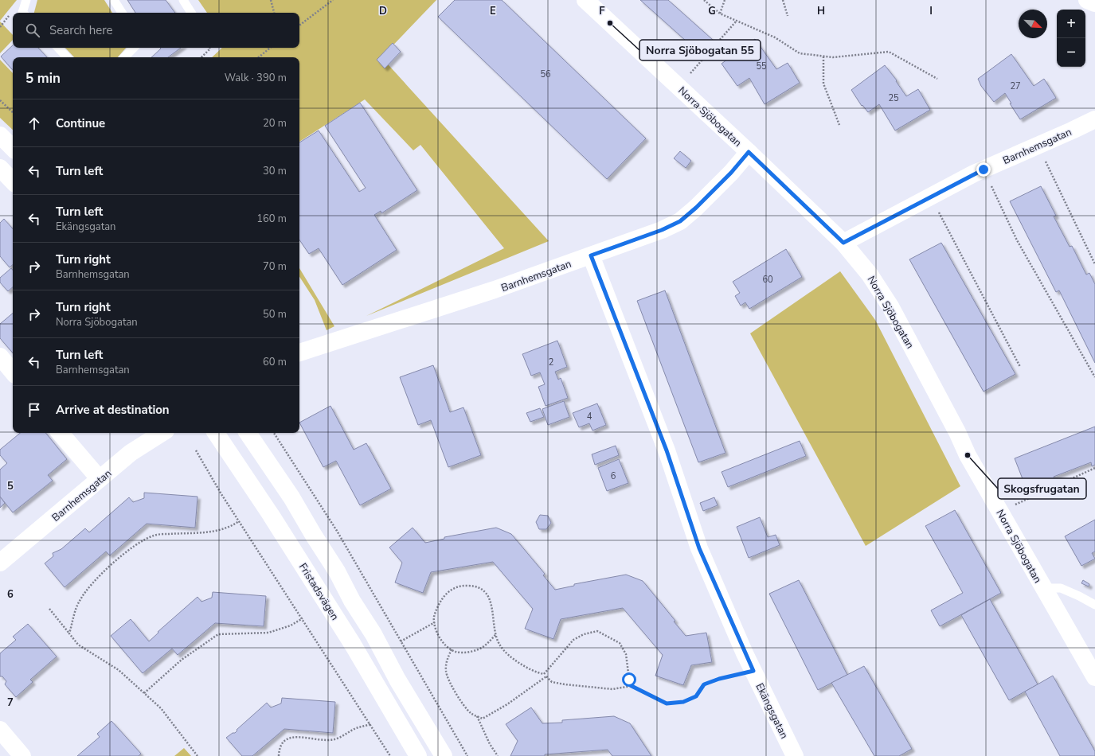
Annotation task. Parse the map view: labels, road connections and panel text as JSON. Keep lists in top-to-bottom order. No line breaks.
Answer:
{"streets":{"street":["Norra Sjöbogatan","Barnhemsgatan","Fristadsvägen","Ekängsgatan"]},"crossings":[["Norra Sjöbogatan","Barnhemsgatan"],["Barnhemsgatan","Ekängsgatan"]],"places":["Norra Sjöbogatan 55","Skogsfrugatan"],"house_numbers":["55","56","27","25","60","2","4","6"],"north":"bottom right","page":{"map_buttons":["+","−"],"search":"Search here","heading":["5 min","Walk · 390 m"],"list":[["Continue","20 m"],["Turn left","30 m"],["Turn left","Ekängsgatan","160 m"],["Turn right","Barnhemsgatan","70 m"],["Turn right","Norra Sjöbogatan","50 m"],["Turn left","Barnhemsgatan","60 m"],"Arrive at destination"]},"grid":{"columns":["D","E","F","G","H","I"],"rows":["5","6","7"]}}
